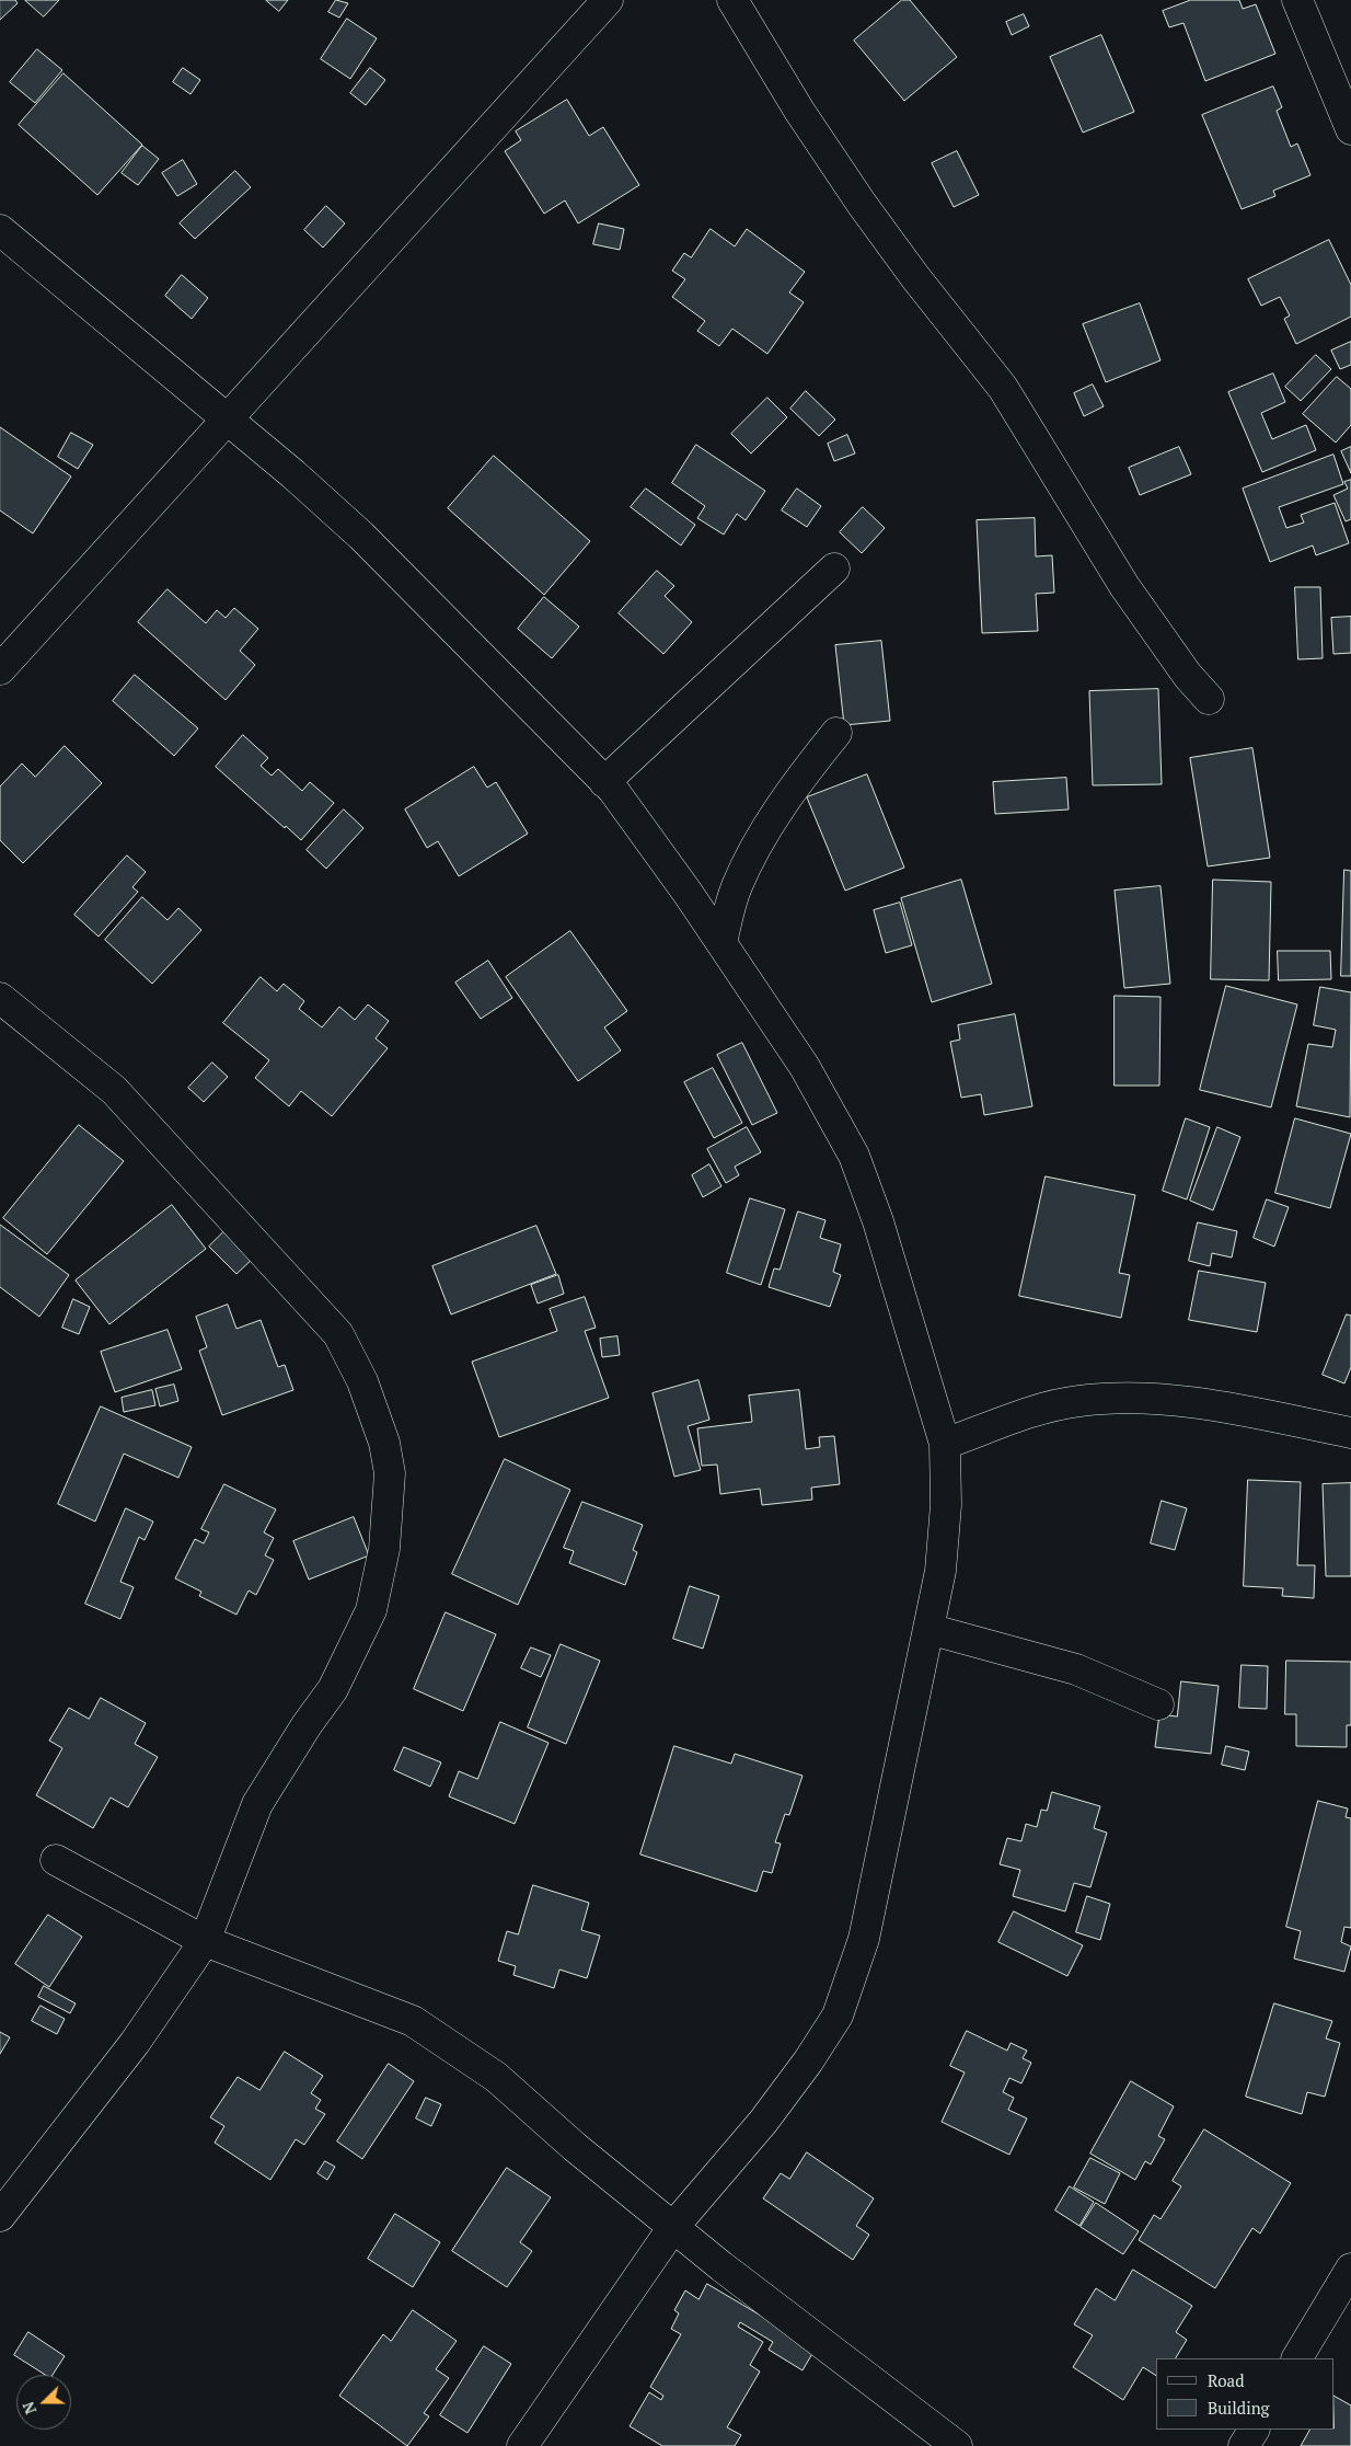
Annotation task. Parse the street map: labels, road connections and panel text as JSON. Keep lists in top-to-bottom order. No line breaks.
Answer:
{"legend":["Road","Building"],"north":"left"}
